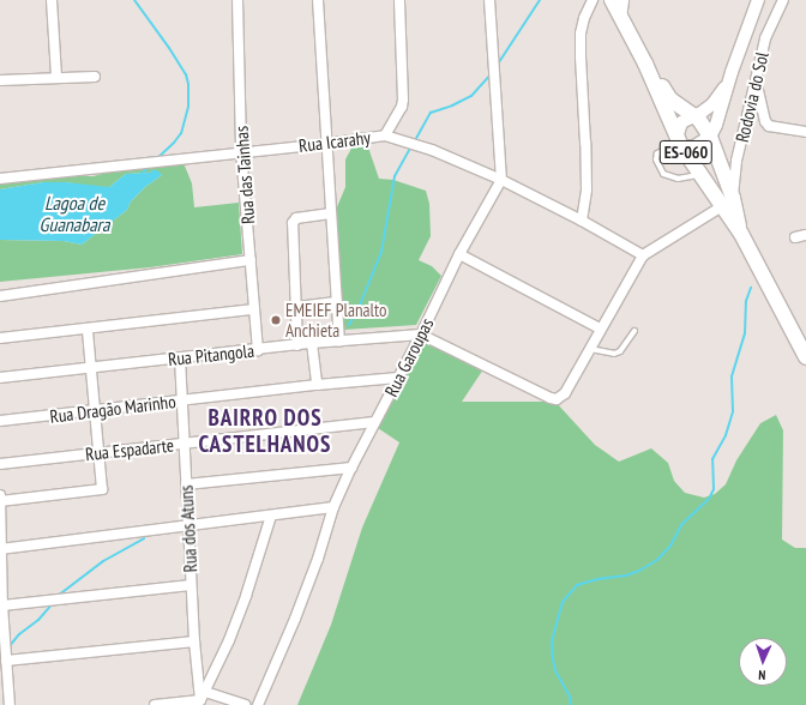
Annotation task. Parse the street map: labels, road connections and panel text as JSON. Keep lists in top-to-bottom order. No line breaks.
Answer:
{"streets":{"main road":["Rodovia do Sol","ES-060"],"street":["Rua Icarahy","Rua das Tainhas","Rua Pitangola","Rua Garoupas","Rua Dragão Marinho","Rua Espadarte","Rua dos Atuns"]},"crossings":[["Rodovia do Sol","ES-060"],["Rua Icarahy","Rua das Tainhas"],["Rua Icarahy","Rua Garoupas"],["Rua das Tainhas","Rua Pitangola"],["Rua Pitangola","Rua Garoupas"],["Rua Pitangola","Rua dos Atuns"],["Rua Garoupas","Rua Dragão Marinho"],["Rua Garoupas","Rua Espadarte"],["Rua Dragão Marinho","Rua dos Atuns"],["Rua Espadarte","Rua dos Atuns"]],"districts":["BAIRRO DOS CASTELHANOS"],"water":["Lagoa de Guanabara"],"places":["EMEIEF Planalto Anchieta"],"north":"bottom"}
